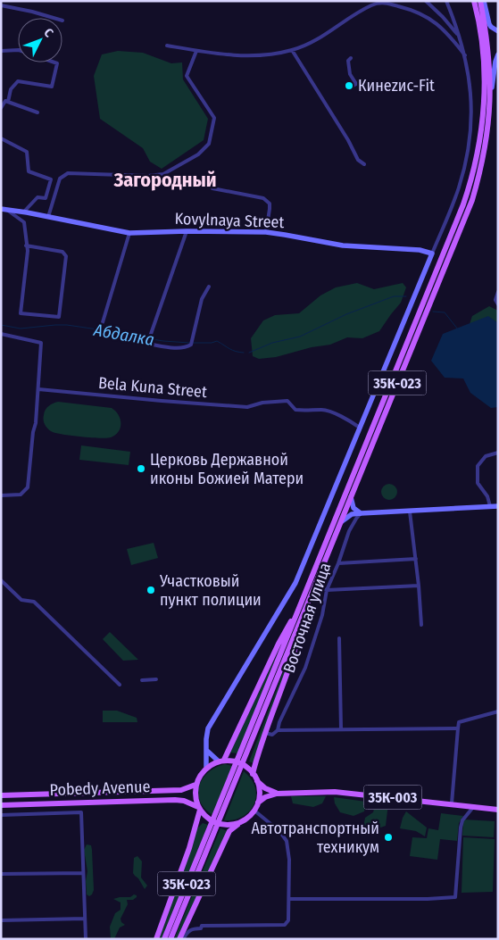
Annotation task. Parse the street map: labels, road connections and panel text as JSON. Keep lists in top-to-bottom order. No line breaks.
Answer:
{"streets":{"main road":["35К-023","Pobedy Avenue","35К-003"],"street":["Kovylnaya Street","Восточная улица"]},"districts":["Загородный"],"water":["Абдалка"],"places":["Кинеzис-Fit","Церковь Державной иконы Божией Матери","Участковый пункт полиции","Автотранспортный техникум"],"north":"top right"}
